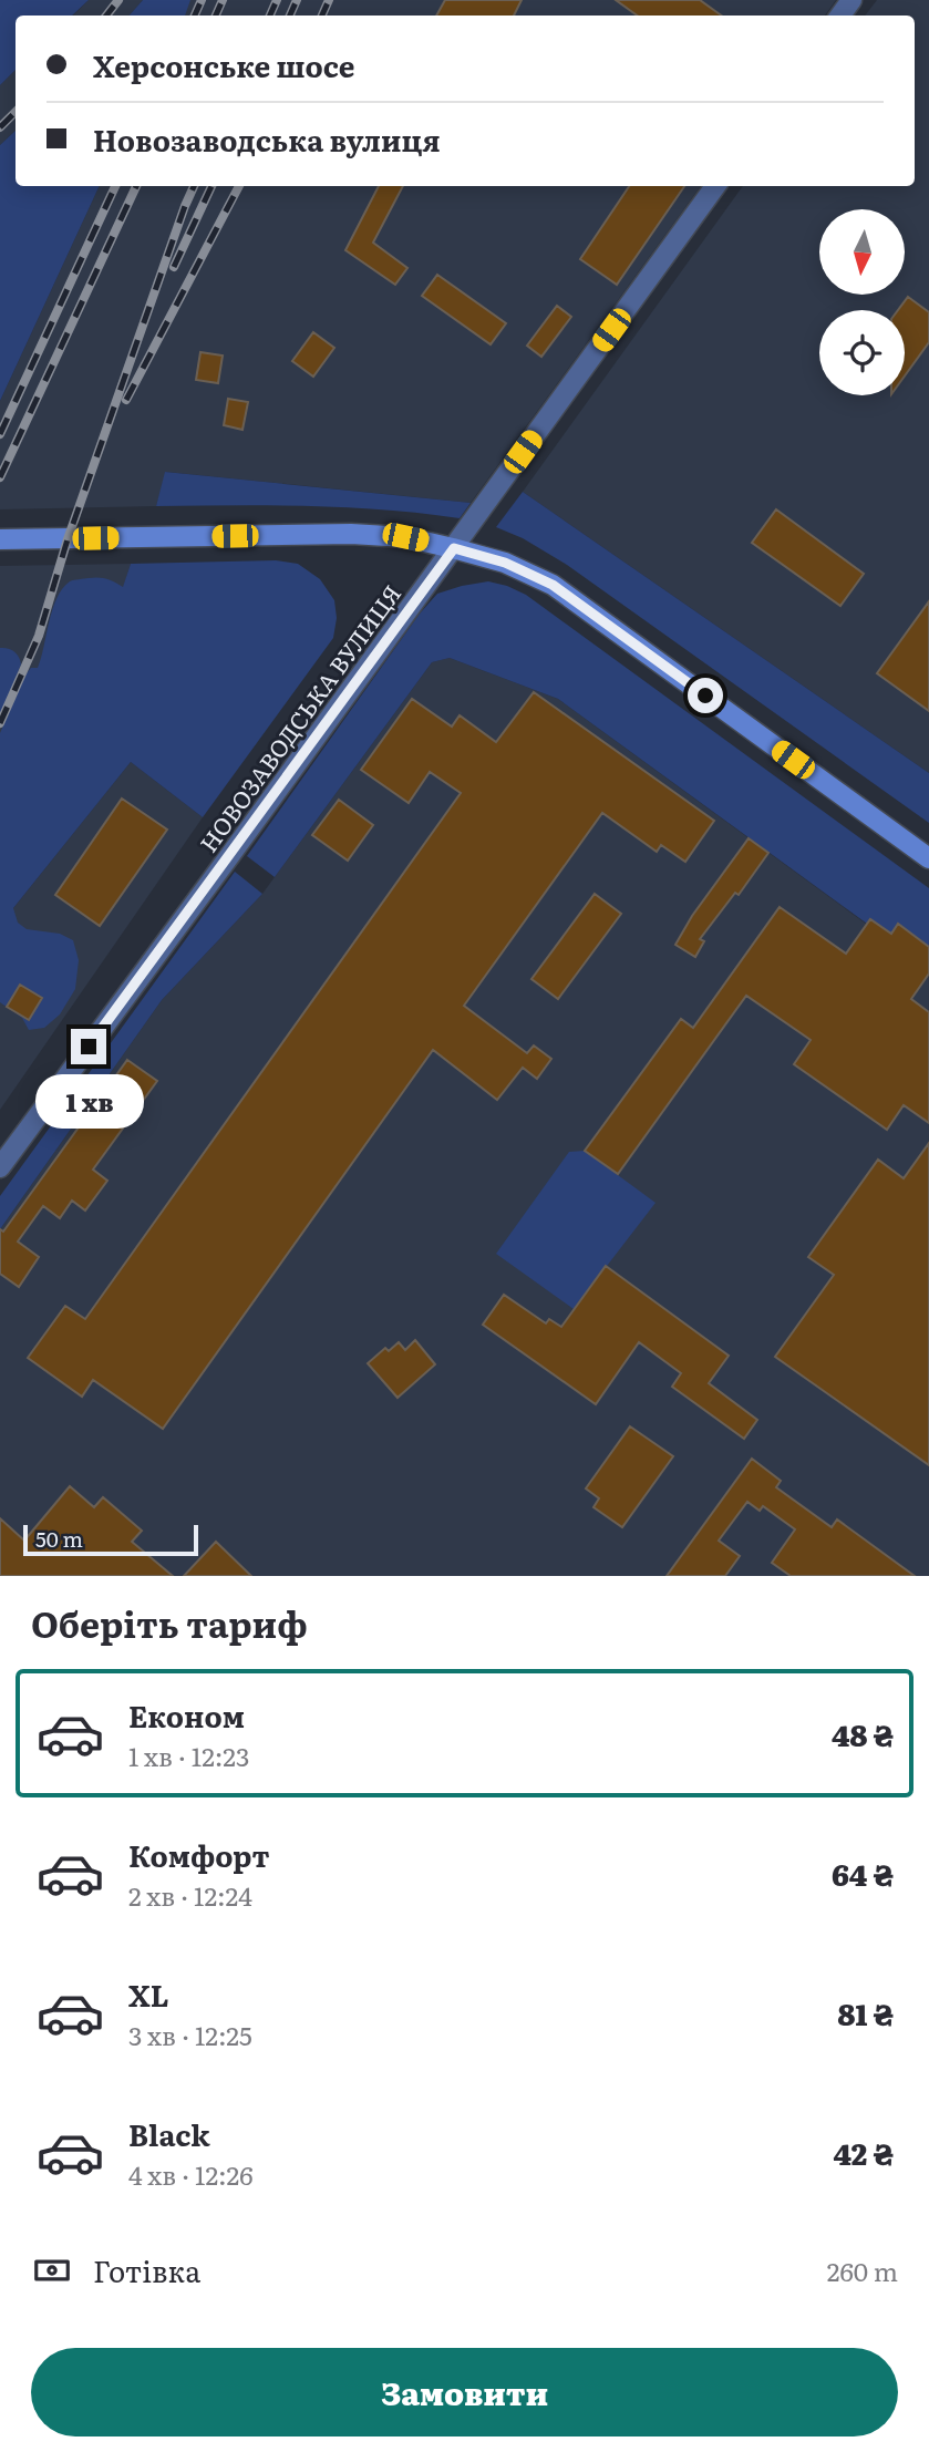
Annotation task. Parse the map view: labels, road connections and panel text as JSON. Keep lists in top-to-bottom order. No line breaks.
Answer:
{"streets":{"street":["НОВОЗАВОДСЬКА ВУЛИЦЯ"]},"scale_bar":"50 m","north":"bottom","page":{"banner":["Херсонське шосе","Новозаводська вулиця"],"bubble":"1 хв","scale":"50 m","heading":"Оберіть тариф","list":[{"name":"Економ","note":"1 хв · 12:23","value":"48 ₴"},{"name":"Комфорт","note":"2 хв · 12:24","value":"64 ₴"},{"name":"XL","note":"3 хв · 12:25","value":"81 ₴"},{"name":"Black","note":"4 хв · 12:26","value":"42 ₴"}],"pay":["Готівка","260 m"],"buttons":"Замовити"}}
